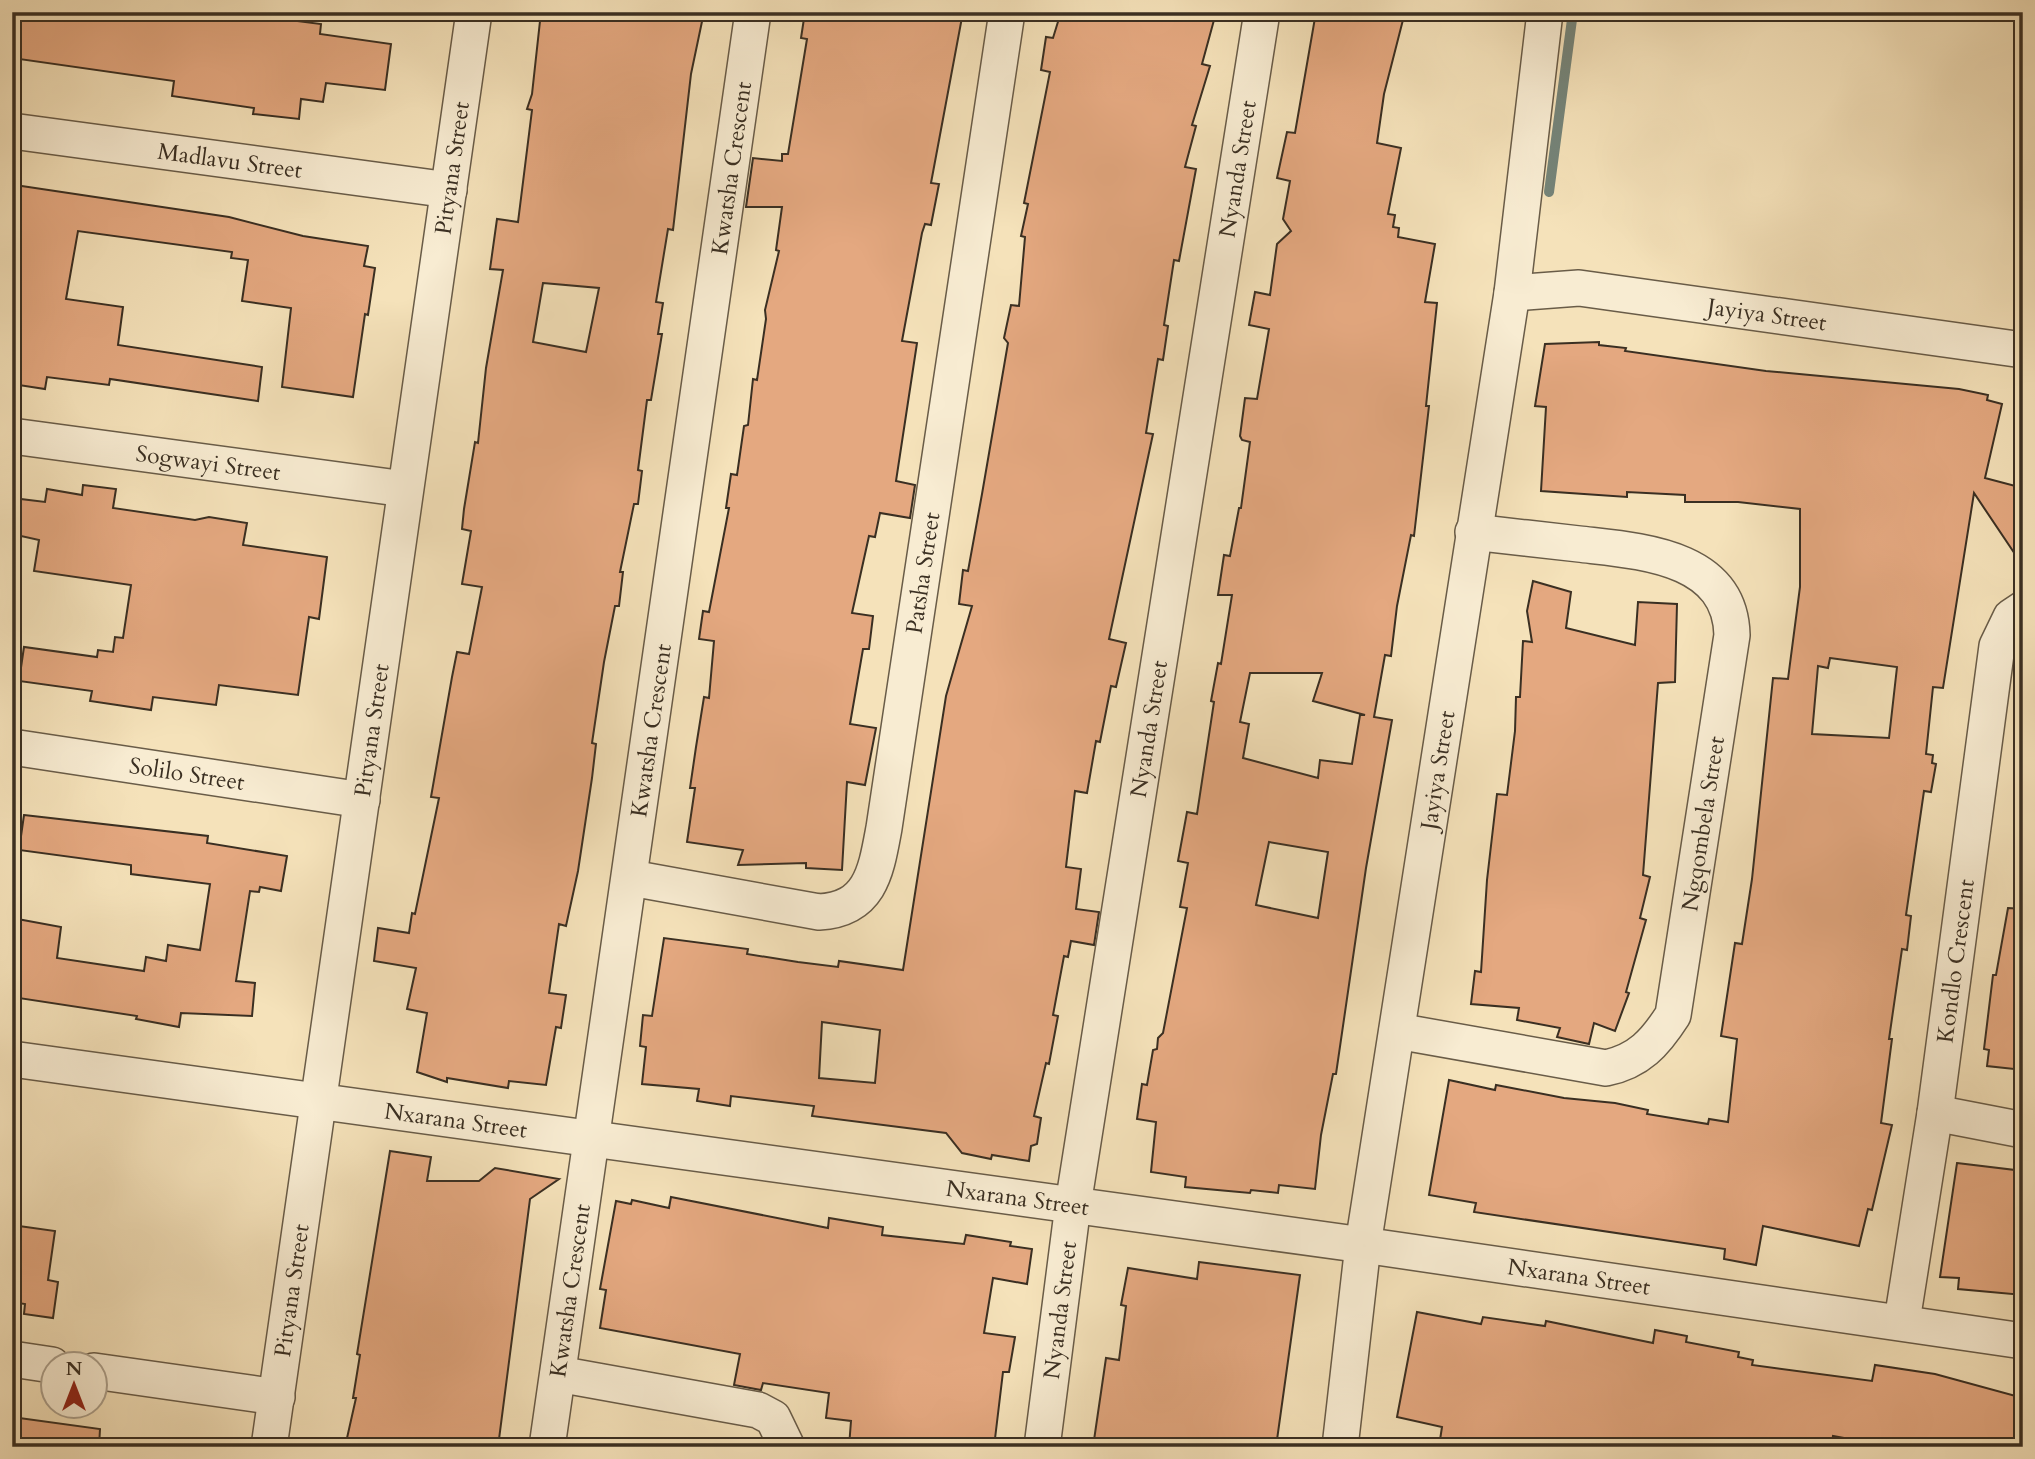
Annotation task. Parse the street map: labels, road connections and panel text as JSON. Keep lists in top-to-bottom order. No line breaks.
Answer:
{"streets":{"street":["Madlavu Street","Pityana Street","Kwatsha Crescent","Nyanda Street","Jayiya Street","Sogwayi Street","Patsha Street","Solilo Street","Ngqombela Street","Kondlo Crescent","Nxarana Street"]},"crossings":[["Madlavu Street","Pityana Street"],["Pityana Street","Sogwayi Street"],["Pityana Street","Solilo Street"],["Pityana Street","Nxarana Street"],["Kwatsha Crescent","Patsha Street"],["Kwatsha Crescent","Nxarana Street"],["Nyanda Street","Nxarana Street"],["Jayiya Street","Ngqombela Street"],["Jayiya Street","Nxarana Street"],["Kondlo Crescent","Nxarana Street"]],"north":"top"}
